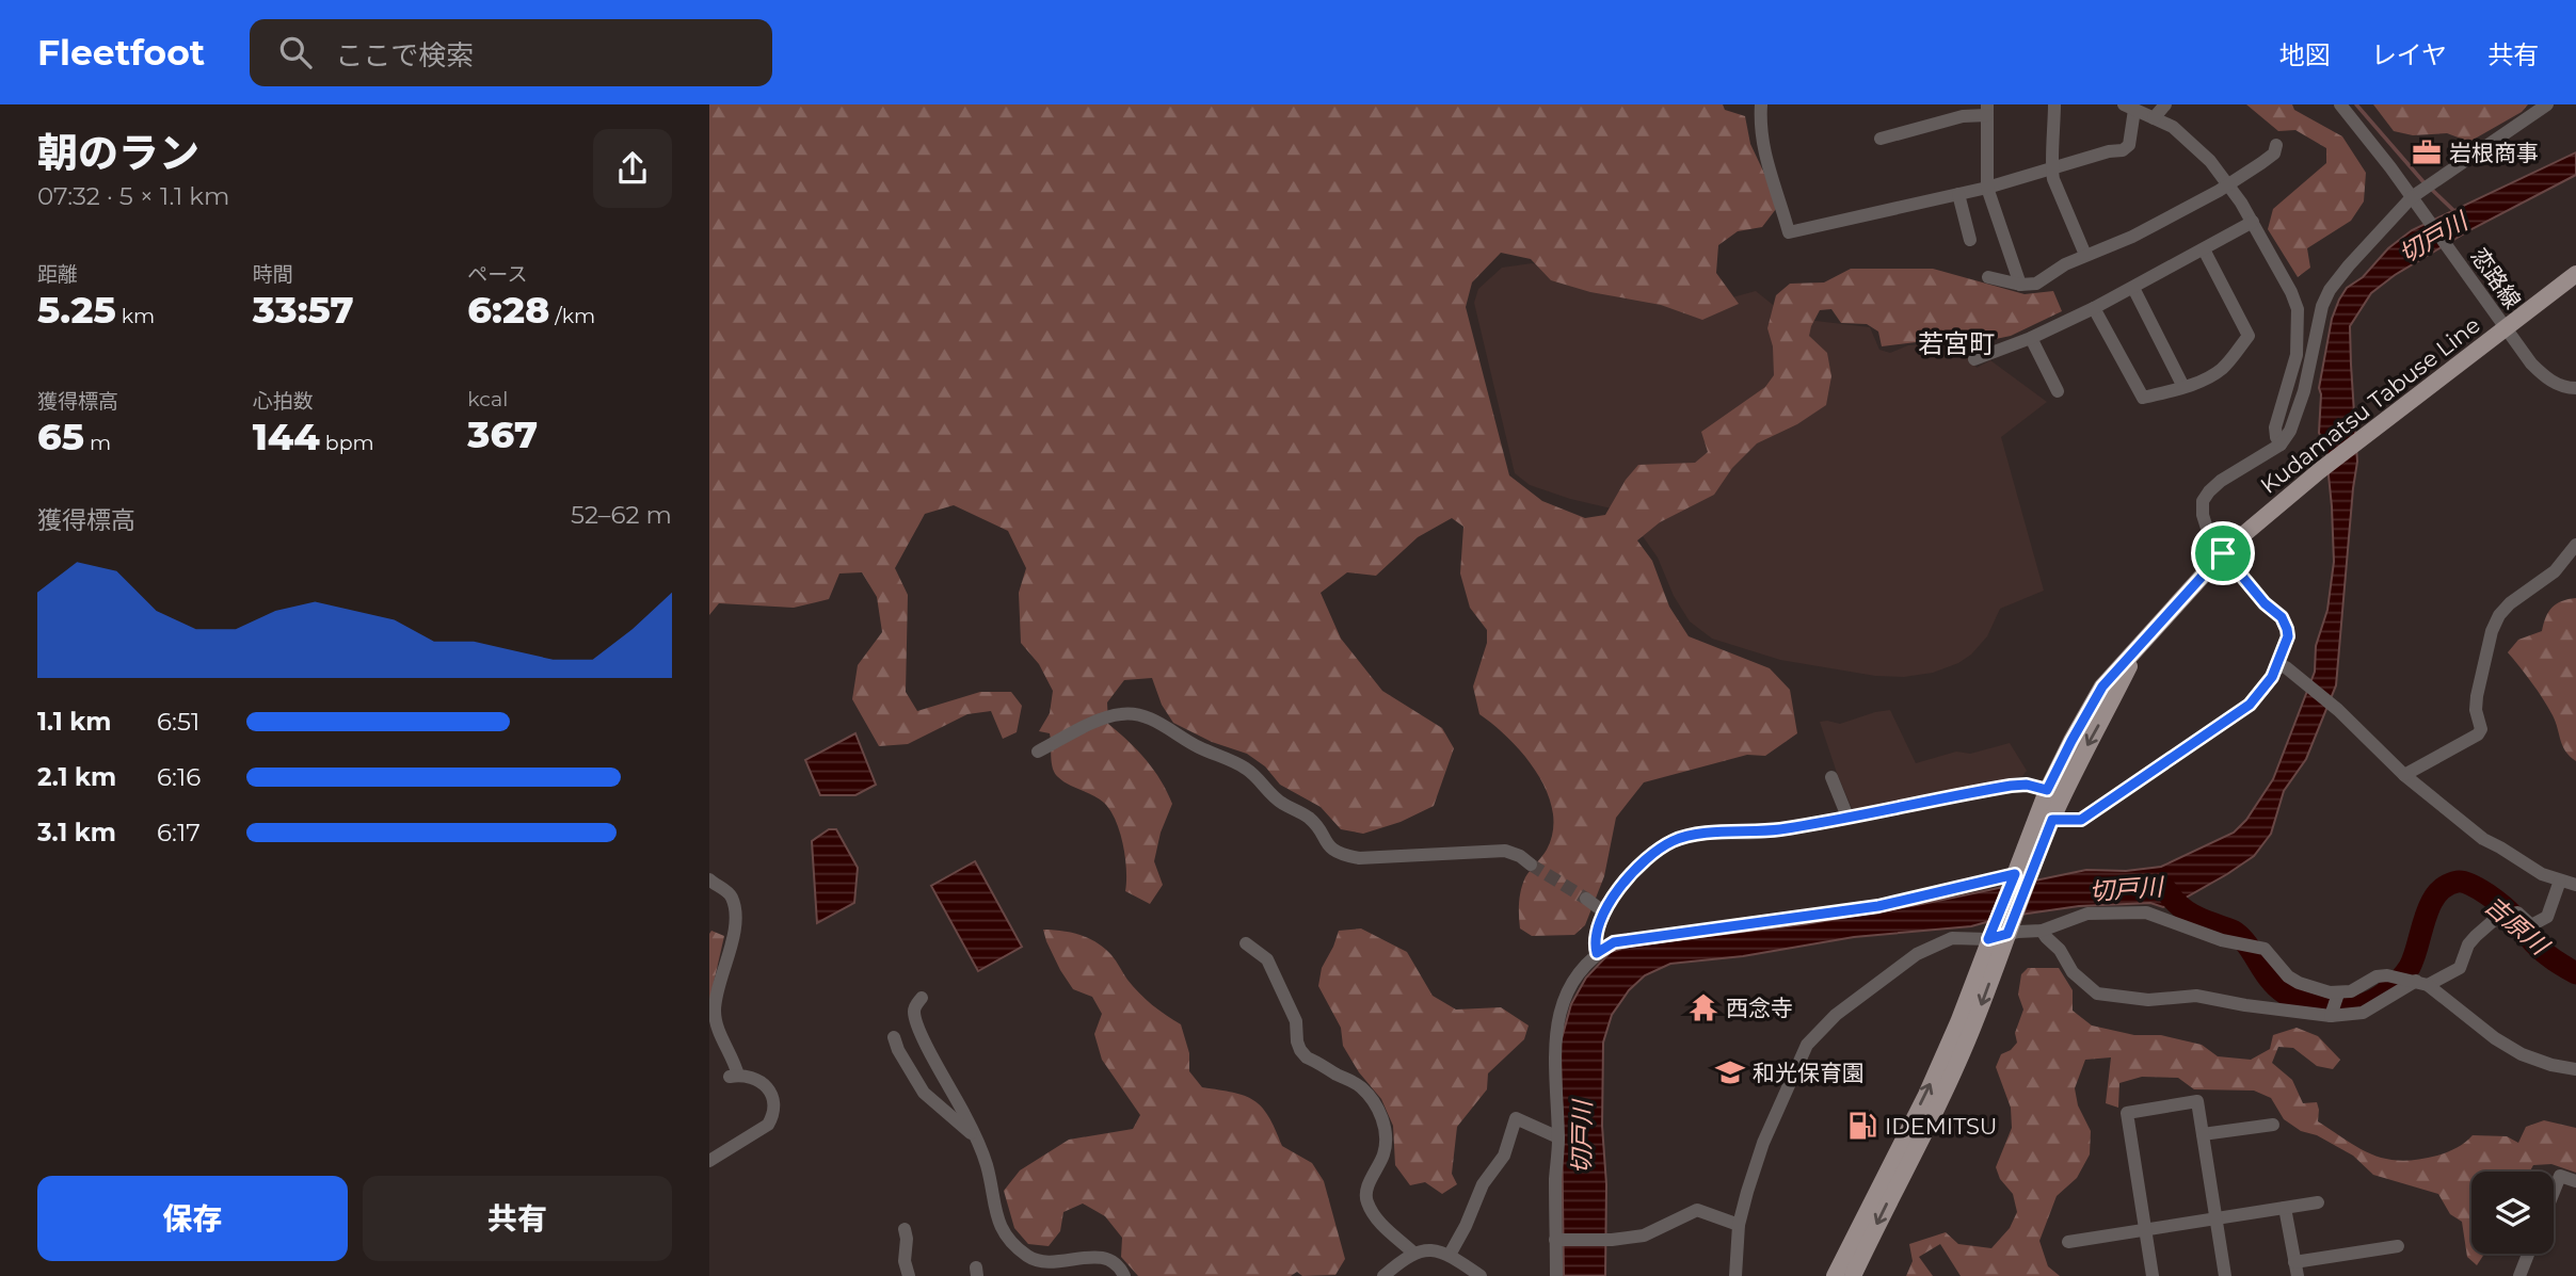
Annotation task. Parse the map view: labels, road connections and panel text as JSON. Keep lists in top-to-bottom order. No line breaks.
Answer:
{"streets":{"main road":["Kudamatsu Tabuse Line"],"street":["恋路線"]},"crossings":[["恋路線","Kudamatsu Tabuse Line"]],"districts":["若宮町"],"water":["切戸川","吉原川"],"places":{"office":["岩根商事"],"temple":["西念寺"],"school or university":["和光保育園"],"fuel station":["IDEMITSU"]},"page":{"header":"Fleetfoot","search":"ここで検索","nav":["地図","レイヤ","共有"],"heading":["朝のラン","07:32 · 5 × 1.1 km"],"stats":[["距離","5.25 km"],["時間","33:57"],["ペース","6:28 /km"],["獲得標高","65 m"],["心拍数","144 bpm"],["kcal","367"]],"chart":["獲得標高","52–62 m"],"list":[{"name":"1.1 km","note":"6:51"},{"name":"2.1 km","note":"6:16"},{"name":"3.1 km","note":"6:17"}],"buttons":["保存","共有"]}}
